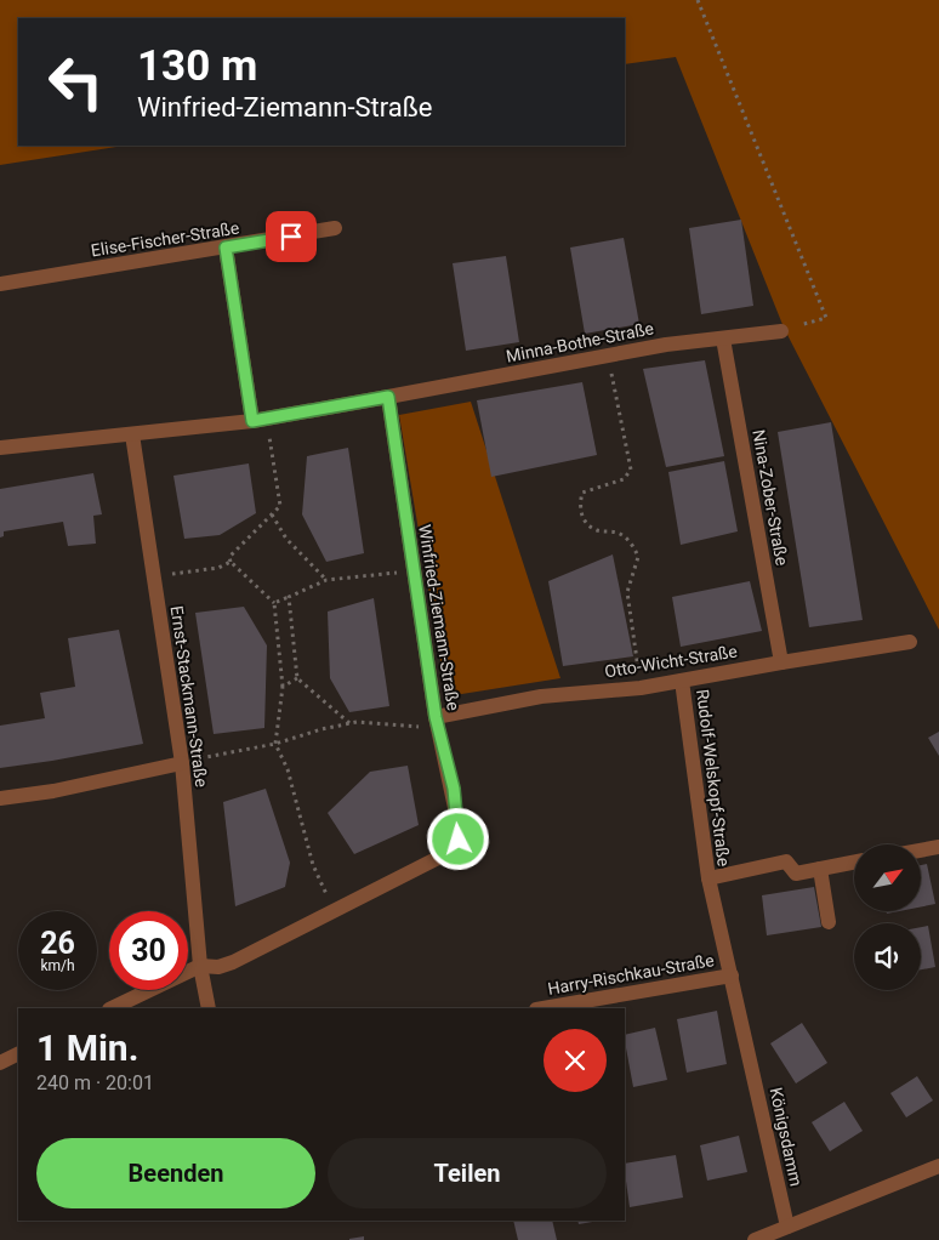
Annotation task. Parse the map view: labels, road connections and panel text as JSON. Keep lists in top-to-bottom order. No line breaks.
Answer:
{"streets":{"street":["Elise-Fischer-Straße","Minna-Bothe-Straße","Nina-Zober-Straße","Winfried-Ziemann-Straße","Otto-Wicht-Straße","Ernst-Stackmann-Straße","Rudolf-Welskopf-Straße","Harry-Rischkau-Straße","Königsdamm"]},"crossings":[["Minna-Bothe-Straße","Nina-Zober-Straße"],["Minna-Bothe-Straße","Winfried-Ziemann-Straße"],["Nina-Zober-Straße","Otto-Wicht-Straße"],["Winfried-Ziemann-Straße","Otto-Wicht-Straße"],["Winfried-Ziemann-Straße","Ernst-Stackmann-Straße"],["Otto-Wicht-Straße","Rudolf-Welskopf-Straße"],["Rudolf-Welskopf-Straße","Harry-Rischkau-Straße"],["Rudolf-Welskopf-Straße","Königsdamm"]],"north":"top right","page":{"turn":["130 m","Winfried-Ziemann-Straße"],"speed":"26 km/h","limit":"30","heading":["1 Min.","240 m · 20:01"],"buttons":["Beenden","Teilen"]}}
